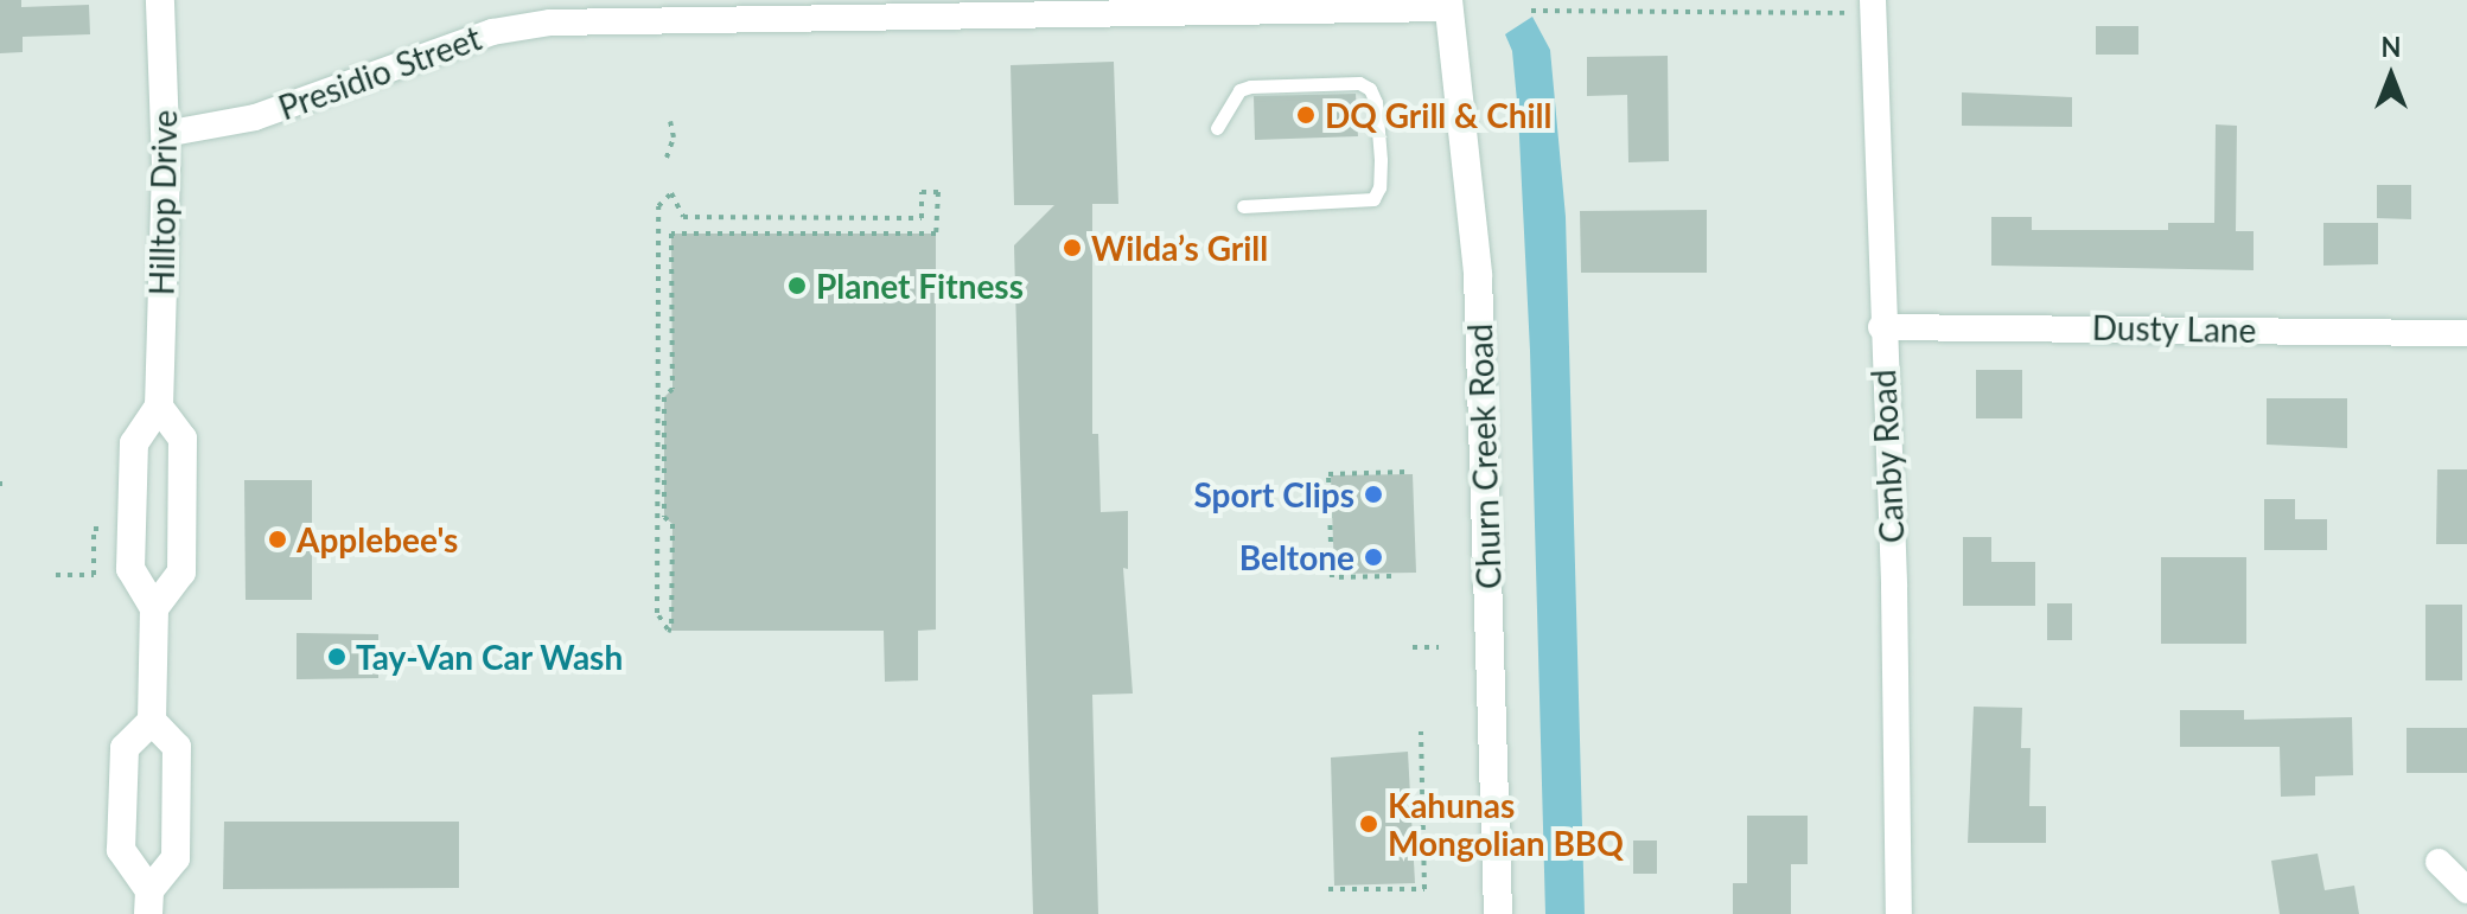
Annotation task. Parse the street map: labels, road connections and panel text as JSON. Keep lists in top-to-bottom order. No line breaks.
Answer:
{"streets":{"main road":["Hilltop Drive","Churn Creek Road"],"street":["Presidio Street","Dusty Lane","Canby Road"]},"crossings":[["Presidio Street","Hilltop Drive"],["Presidio Street","Churn Creek Road"],["Dusty Lane","Canby Road"]],"places":["DQ Grill & Chill","Wilda’s Grill","Planet Fitness","Sport Clips","Applebee's","Beltone","Tay-Van Car Wash","Kahunas Mongolian BBQ"],"north":"top"}
